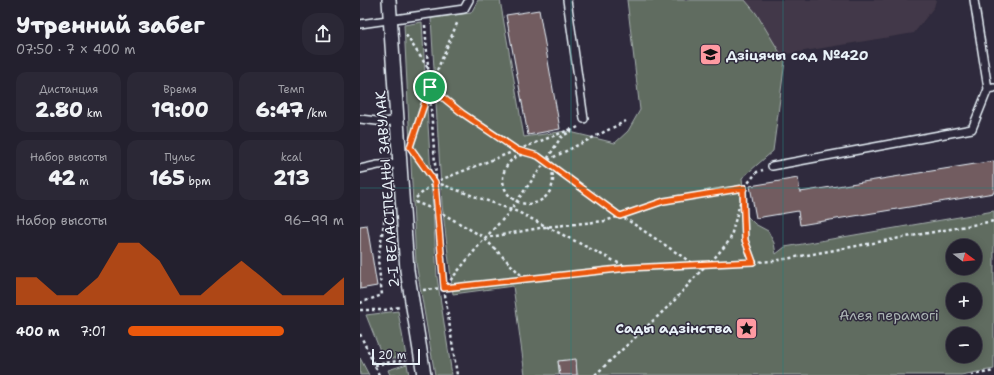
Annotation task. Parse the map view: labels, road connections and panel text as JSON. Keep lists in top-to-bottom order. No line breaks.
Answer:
{"streets":{"street":["2-І ВЕЛАСІПЕДНЫ ЗАВУЛАК"]},"parks":["Алея перамогі"],"places":{"school or university":["Дзіцячы сад №420"],"place":["Сады адзінства"]},"scale_bar":"20 m","north":"right","page":{"heading":["Утренний забег","07:50 · 7 × 400 m"],"stats":[["Дистанция","2.80 km"],["Время","19:00"],["Темп","6:47 /km"],["Набор высоты","42 m"],["Пульс","165 bpm"],["kcal","213"]],"chart":["Набор высоты","96–99 m"],"map_buttons":["+","−"],"list":[{"name":"400 m","note":"7:01"}],"scale":"20 m"}}
